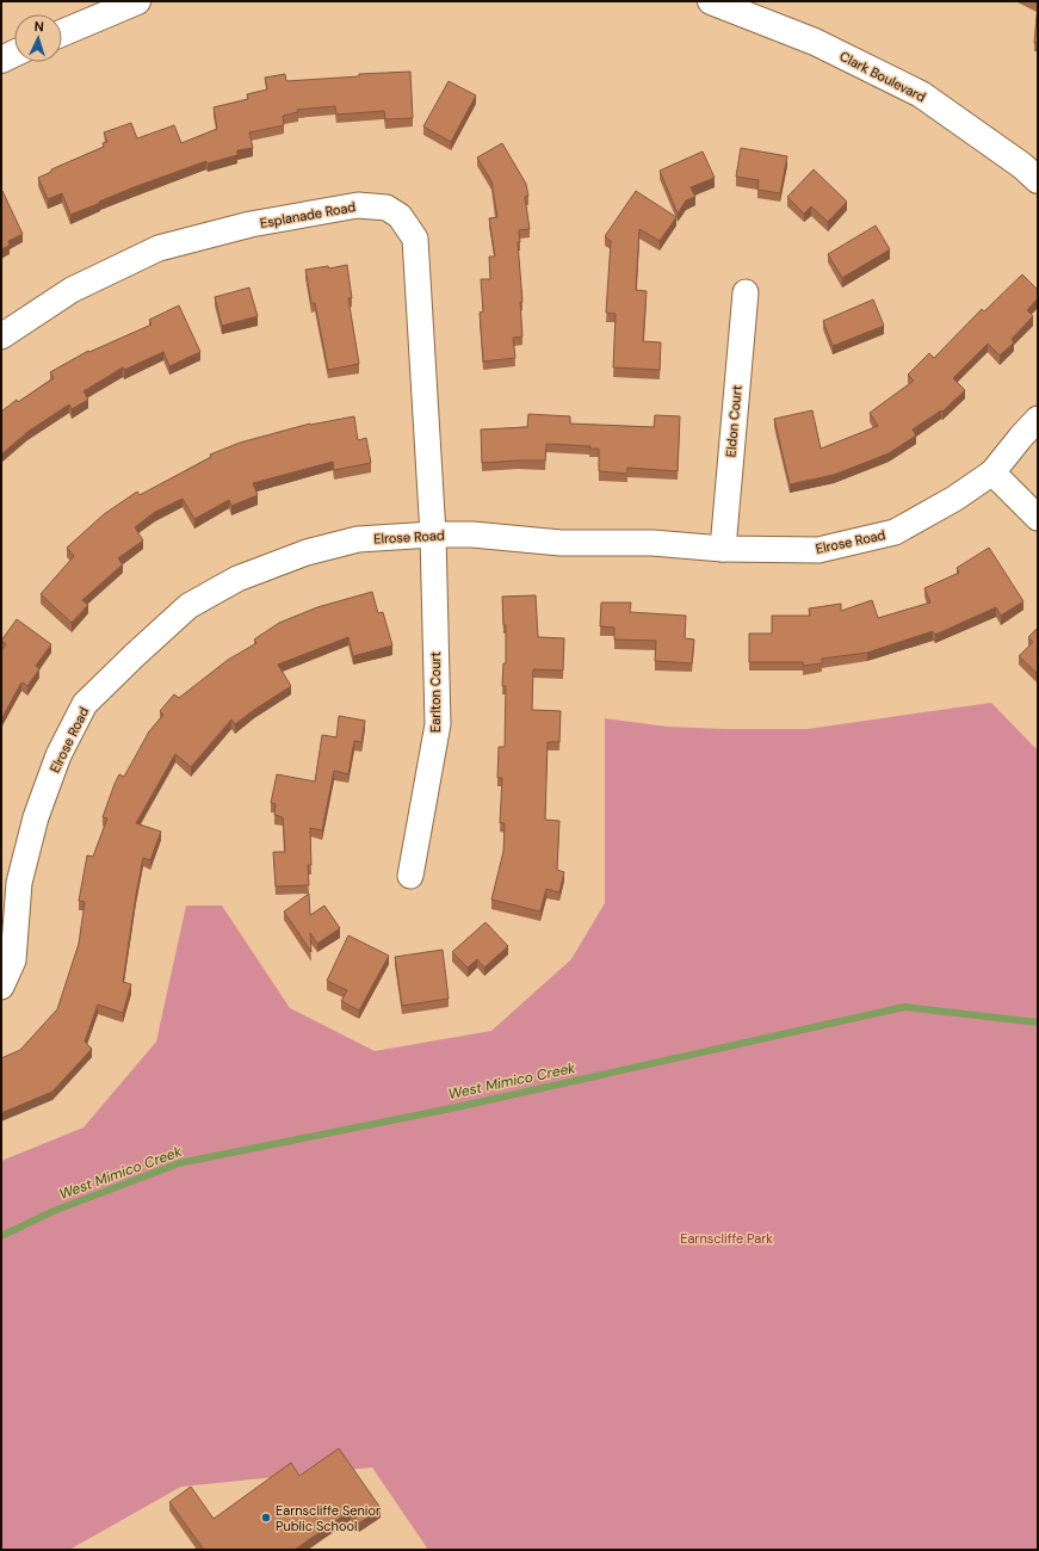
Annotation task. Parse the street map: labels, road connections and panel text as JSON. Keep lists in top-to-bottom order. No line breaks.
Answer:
{"streets":{"street":["Clark Boulevard","Esplanade Road","Eldon Court","Elrose Road","Earlton Court"]},"crossings":[["Esplanade Road","Elrose Road"],["Esplanade Road","Earlton Court"],["Eldon Court","Elrose Road"],["Elrose Road","Earlton Court"]],"water":["West Mimico Creek"],"parks":["Earnscliffe Park"],"places":["Earnscliffe Senior Public School"],"north":"top"}
